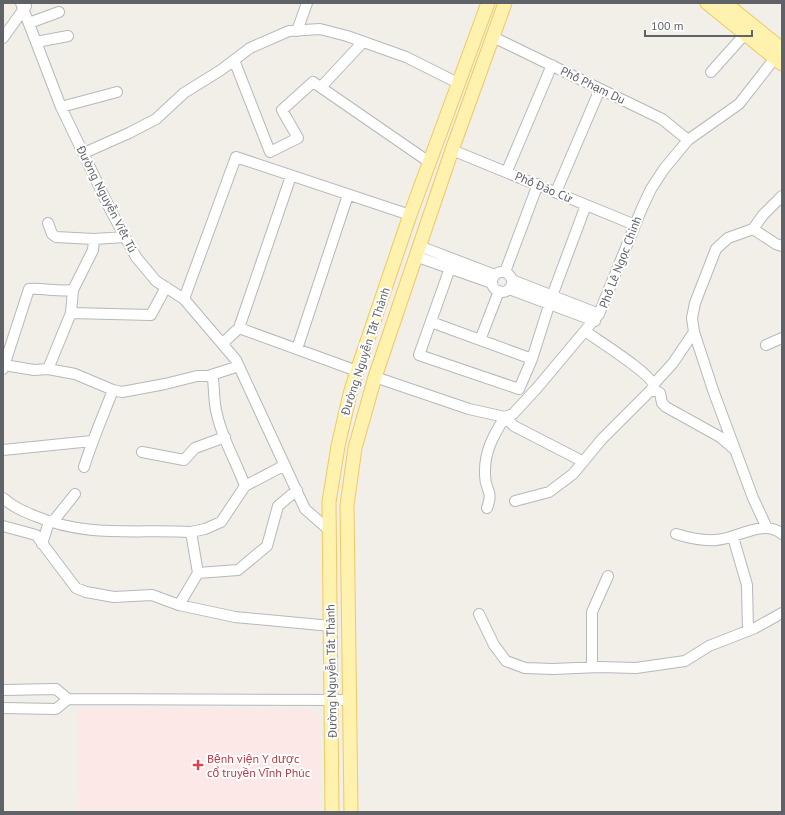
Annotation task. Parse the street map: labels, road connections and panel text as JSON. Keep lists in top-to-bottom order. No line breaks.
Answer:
{"streets":{"main road":["Đường Nguyễn Tất Thành"],"street":["Phố Phạm Du","Phố Đào Cừ","Đường Nguyễn Viết Tú","Phố Lê Ngọc Chinh"]},"crossings":[["Phố Phạm Du","Phố Lê Ngọc Chinh"],["Phố Phạm Du","Đường Nguyễn Tất Thành"],["Phố Đào Cừ","Phố Lê Ngọc Chinh"],["Phố Đào Cừ","Đường Nguyễn Tất Thành"],["Đường Nguyễn Viết Tú","Đường Nguyễn Tất Thành"]],"places":{"health":["Bệnh viện Y dược cổ truyền Vĩnh Phúc"]},"scale_bar":"100 m"}
